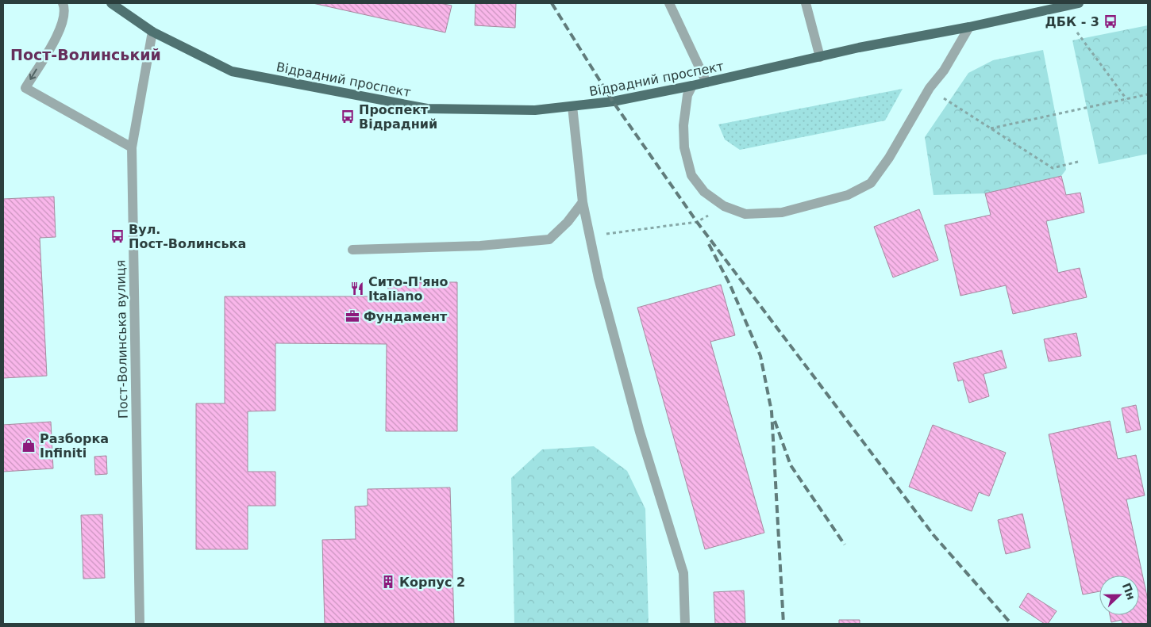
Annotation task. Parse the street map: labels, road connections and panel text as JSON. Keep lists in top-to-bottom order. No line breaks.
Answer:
{"streets":{"main road":["Відрадний проспект"],"street":["Пост-Волинська вулиця"]},"crossings":[["Відрадний проспект","Пост-Волинська вулиця"]],"districts":["Пост-Волинський"],"places":{"bus stop":["ДБК - 3","Проспект Відрадний","Вул. Пост-Волинська"],"restaurant":["Сито-П'яно Italiano"],"office":["Фундамент"],"shop":["Разборка Infiniti"],"building":["Корпус 2"]},"north":"right"}
